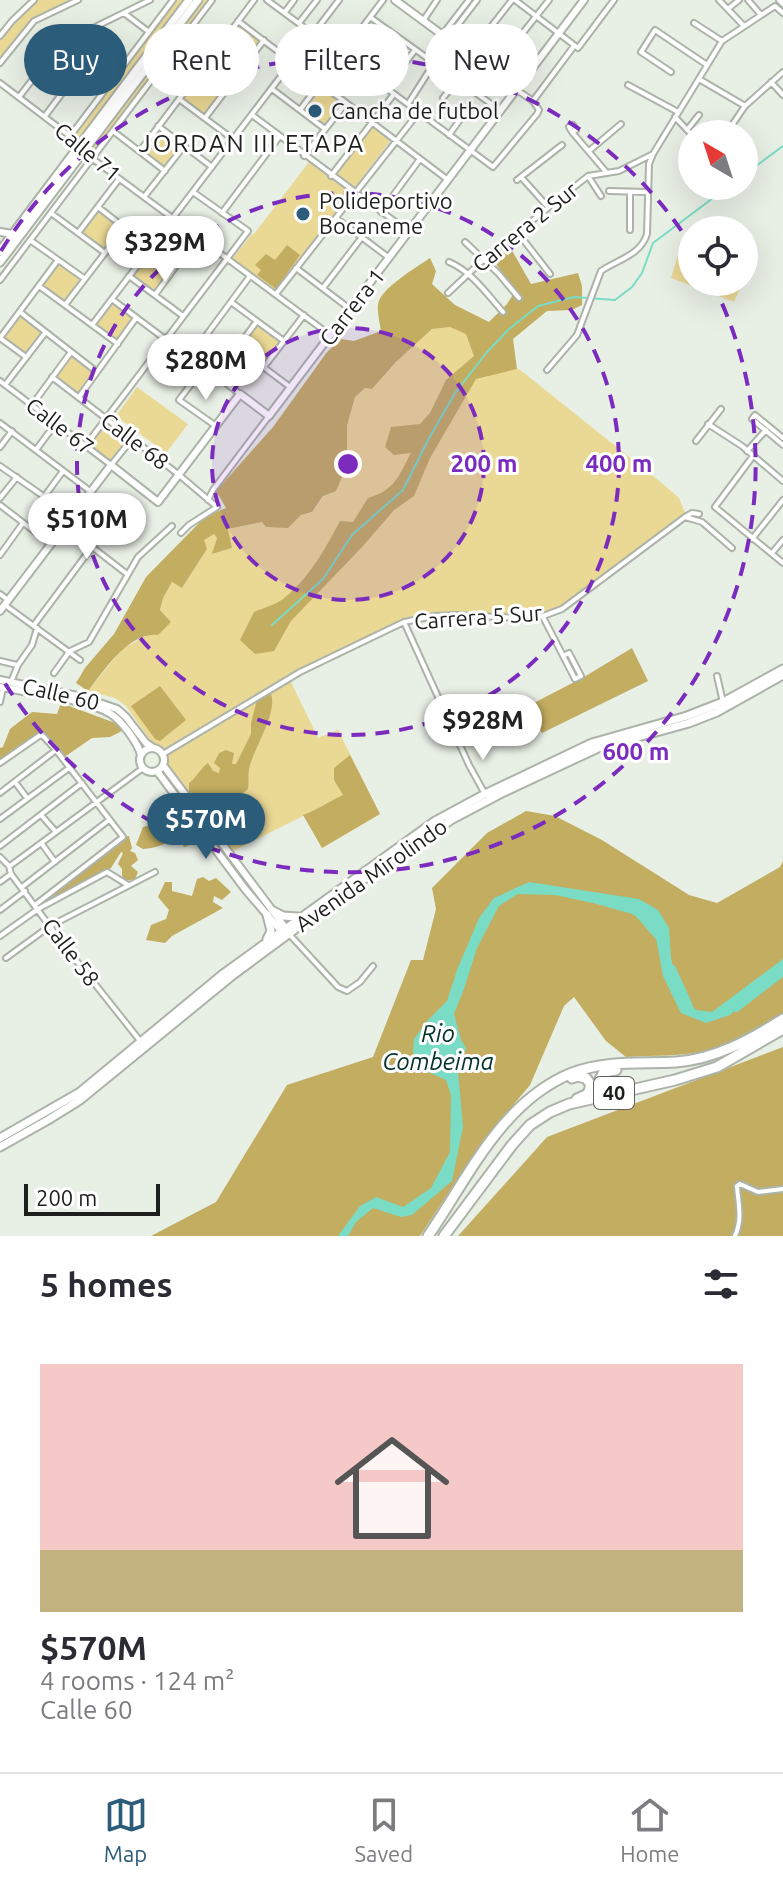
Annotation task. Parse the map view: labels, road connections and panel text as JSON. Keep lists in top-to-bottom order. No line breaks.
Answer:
{"streets":{"highway":["40"],"main road":["Avenida Mirolindo"],"street":["Calle 71","Carrera 2 Sur","Carrera 1","Calle 67","Calle 68","Carrera 5 Sur","Calle 60","Calle 58"]},"crossings":[["Calle 71","Carrera 1"],["Carrera 1","Calle 68"],["Calle 67","Calle 68"],["Carrera 5 Sur","Calle 60"],["Avenida Mirolindo","Calle 58"]],"districts":["JORDAN III ETAPA"],"water":["Rio Combeima"],"places":["Cancha de futbol","Polideportivo Bocaneme"],"scale_bar":"200 m","north":"top left","page":{"chip":["Buy","Rent","Filters","New"],"price":["$329M","$280M","$510M","$928M","$570M"],"scale":"200 m","heading":"5 homes","list":[{"name":"$570M","note":"4 rooms · 124 m² · Calle 60"}],"tabs":["Map","Saved","Home"]},"rings":["200 m","400 m","600 m"]}
